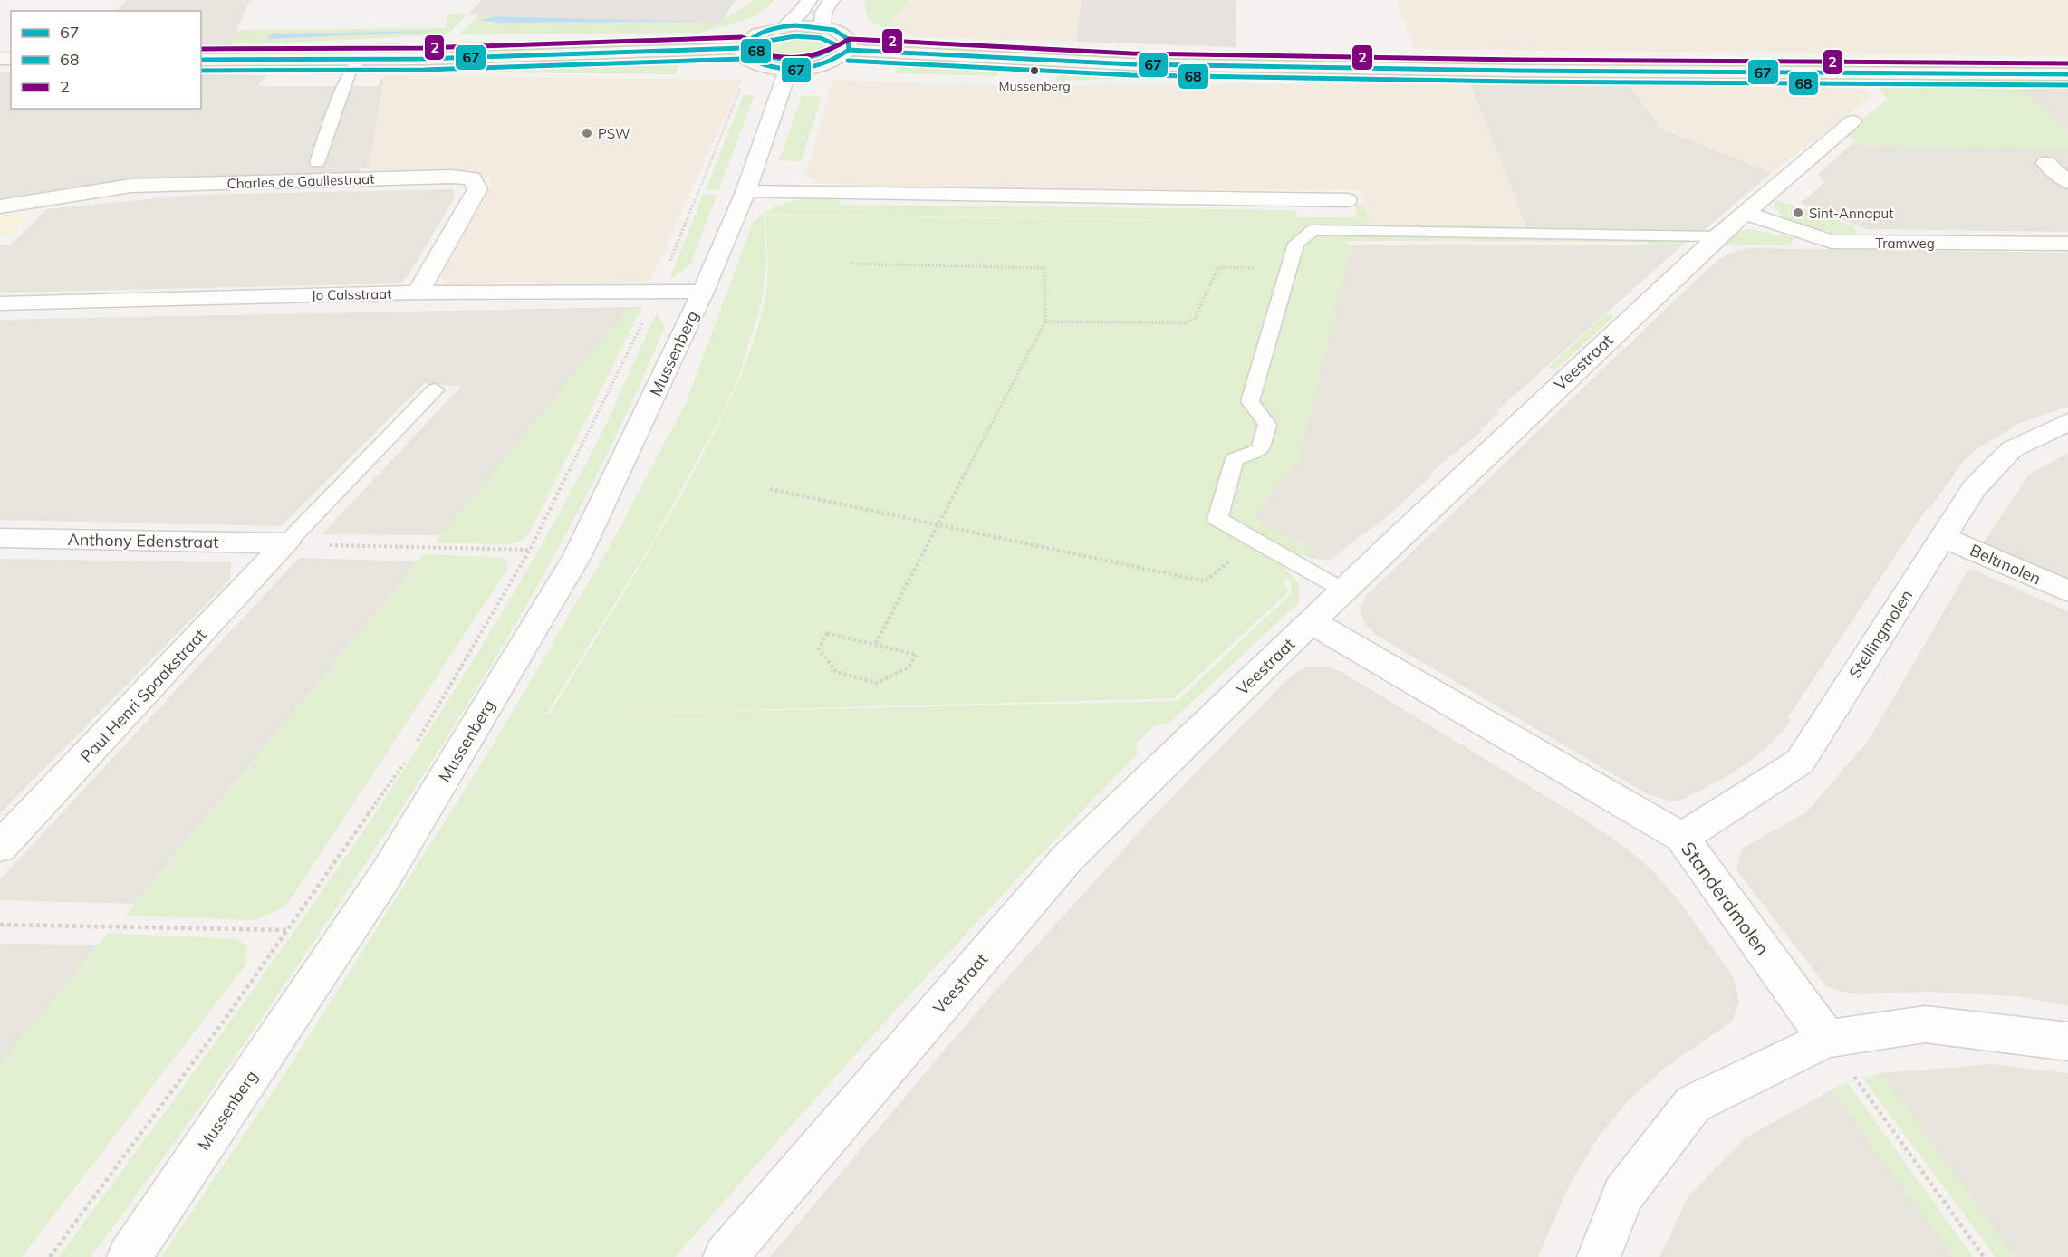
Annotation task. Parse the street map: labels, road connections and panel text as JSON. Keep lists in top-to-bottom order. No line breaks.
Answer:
{"streets":{"street":["Charles de Gaullestraat","Tramweg","Jo Calsstraat","Mussenberg","Veestraat","Anthony Edenstraat","Beltmolen","Stellingmolen","Paul Henri Spaakstraat","Standerdmolen"]},"crossings":[["Charles de Gaullestraat","Jo Calsstraat"],["Tramweg","Veestraat"],["Jo Calsstraat","Mussenberg"],["Veestraat","Standerdmolen"],["Anthony Edenstraat","Paul Henri Spaakstraat"],["Beltmolen","Stellingmolen"],["Stellingmolen","Standerdmolen"]],"places":["Mussenberg","PSW","Sint-Annaput"],"lines":["transit line 67","transit line 68","transit line 2"],"legend":["67","68","2"]}
